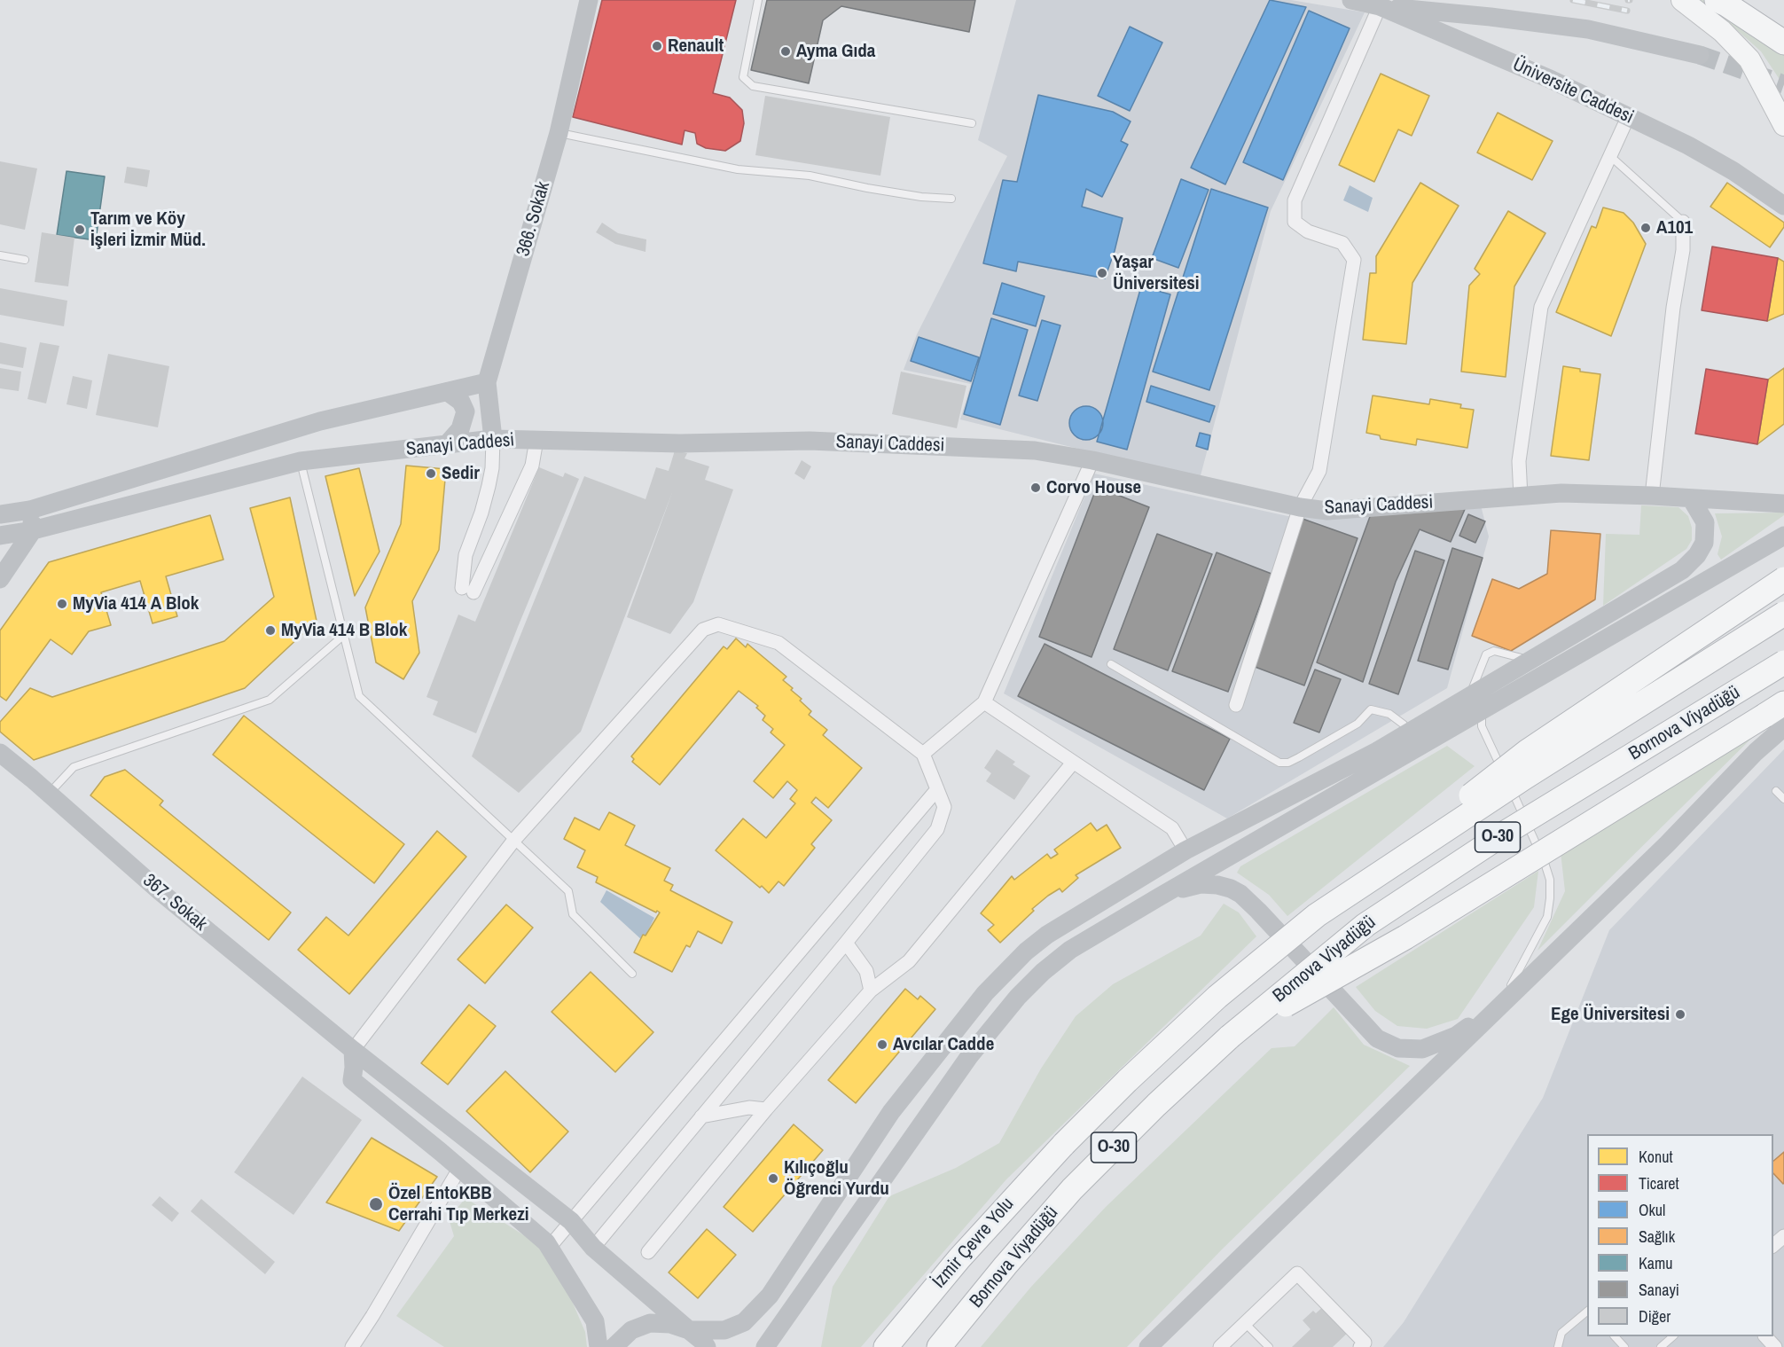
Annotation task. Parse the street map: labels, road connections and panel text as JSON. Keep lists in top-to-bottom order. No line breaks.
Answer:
{"streets":{"highway":["Bornova Viyadüğü","O-30","İzmir Çevre Yolu"],"street":["Üniversite Caddesi","366. Sokak","Sanayi Caddesi","367. Sokak"]},"crossings":[["366. Sokak","Sanayi Caddesi"],["Bornova Viyadüğü","O-30"],["Bornova Viyadüğü","İzmir Çevre Yolu"]],"places":["Renault","Ayma Gıda","A101","Tarım ve Köy İşleri İzmir Müd.","Yaşar Üniversitesi","Sedir","Corvo House","MyVia 414 A Blok","MyVia 414 B Blok","Ege Üniversitesi","Avcılar Cadde","Kılıçoğlu Öğrenci Yurdu","Özel EntoKBB Cerrahi Tıp Merkezi"],"legend":["Konut","Ticaret","Okul","Sağlık","Kamu","Sanayi","Diğer"]}
